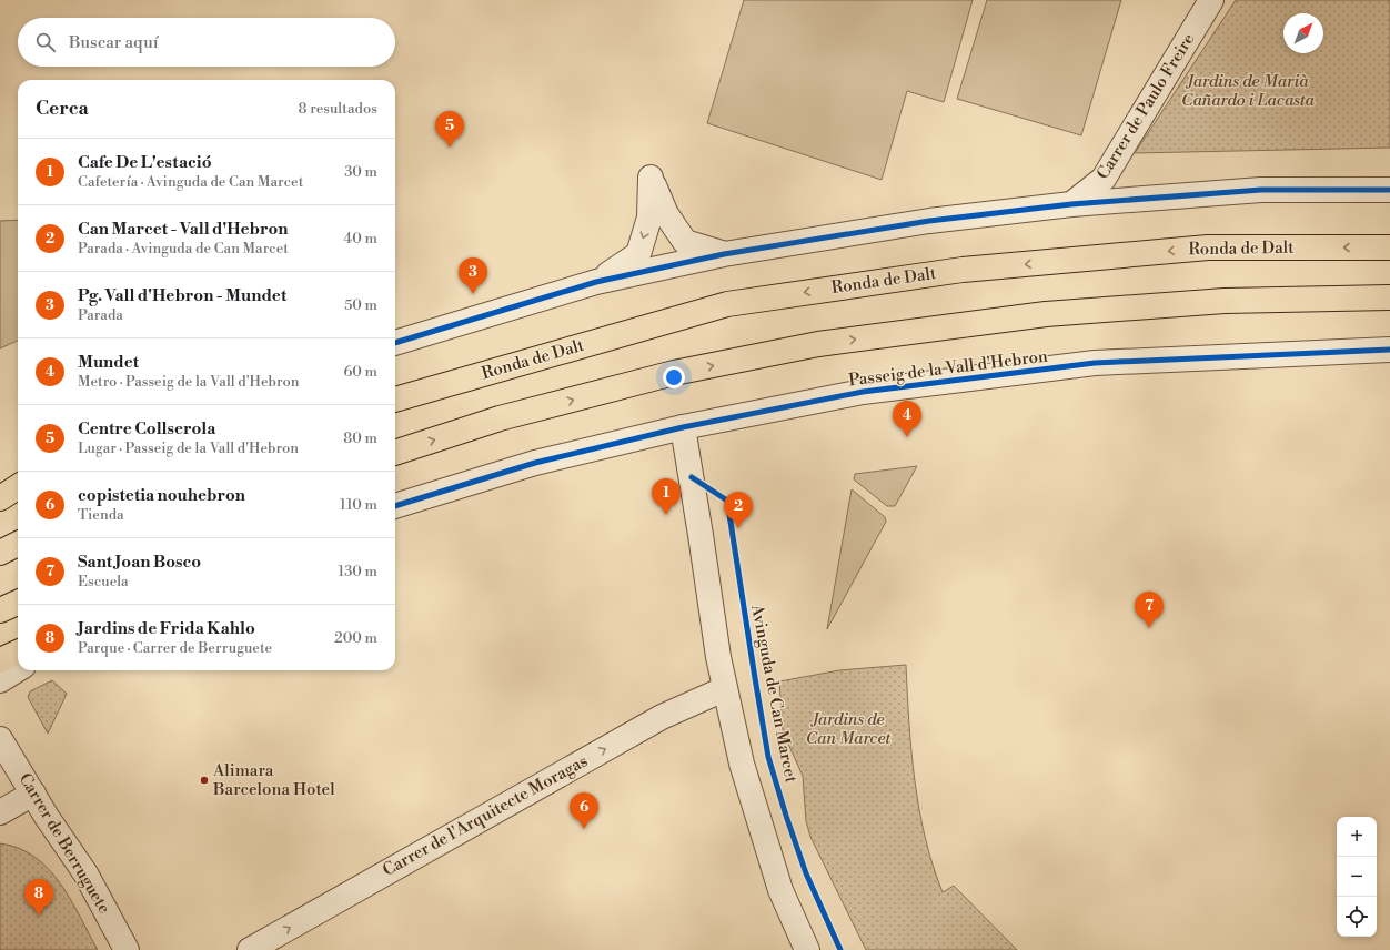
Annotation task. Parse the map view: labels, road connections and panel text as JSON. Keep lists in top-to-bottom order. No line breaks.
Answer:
{"streets":{"highway":["Ronda de Dalt"],"street":["Carrer de Paulo Freire","Passeig de la Vall d'Hebron","Carrer de l'Arquitecte Moragas","Carrer de Berruguete"],"cycle path":["Avinguda de Can Marcet"]},"one_way":["Carrer de l'Arquitecte Moragas"],"parks":["Jardins de Marià Cañardo i Lacasta","Jardins de Can Marcet"],"places":["Alimara Barcelona Hotel"],"north":"top right","page":{"search":"Buscar aquí","heading":["Cerca","8 resultados"],"pins":["5","3","4","1","2","7","6","8"],"list":[{"mark":"1","name":"Cafe De L'estació","note":"Cafetería · Avinguda de Can Marcet","value":"30 m"},{"mark":"2","name":"Can Marcet - Vall d'Hebron","note":"Parada · Avinguda de Can Marcet","value":"40 m"},{"mark":"3","name":"Pg. Vall d'Hebron - Mundet","note":"Parada","value":"50 m"},{"mark":"4","name":"Mundet","note":"Metro · Passeig de la Vall d'Hebron","value":"60 m"},{"mark":"5","name":"Centre Collserola","note":"Lugar · Passeig de la Vall d'Hebron","value":"80 m"},{"mark":"6","name":"copistetia nouhebron","note":"Tienda","value":"110 m"},{"mark":"7","name":"Sant Joan Bosco","note":"Escuela","value":"130 m"},{"mark":"8","name":"Jardins de Frida Kahlo","note":"Parque · Carrer de Berruguete","value":"200 m"}],"map_buttons":["+","−"]}}
